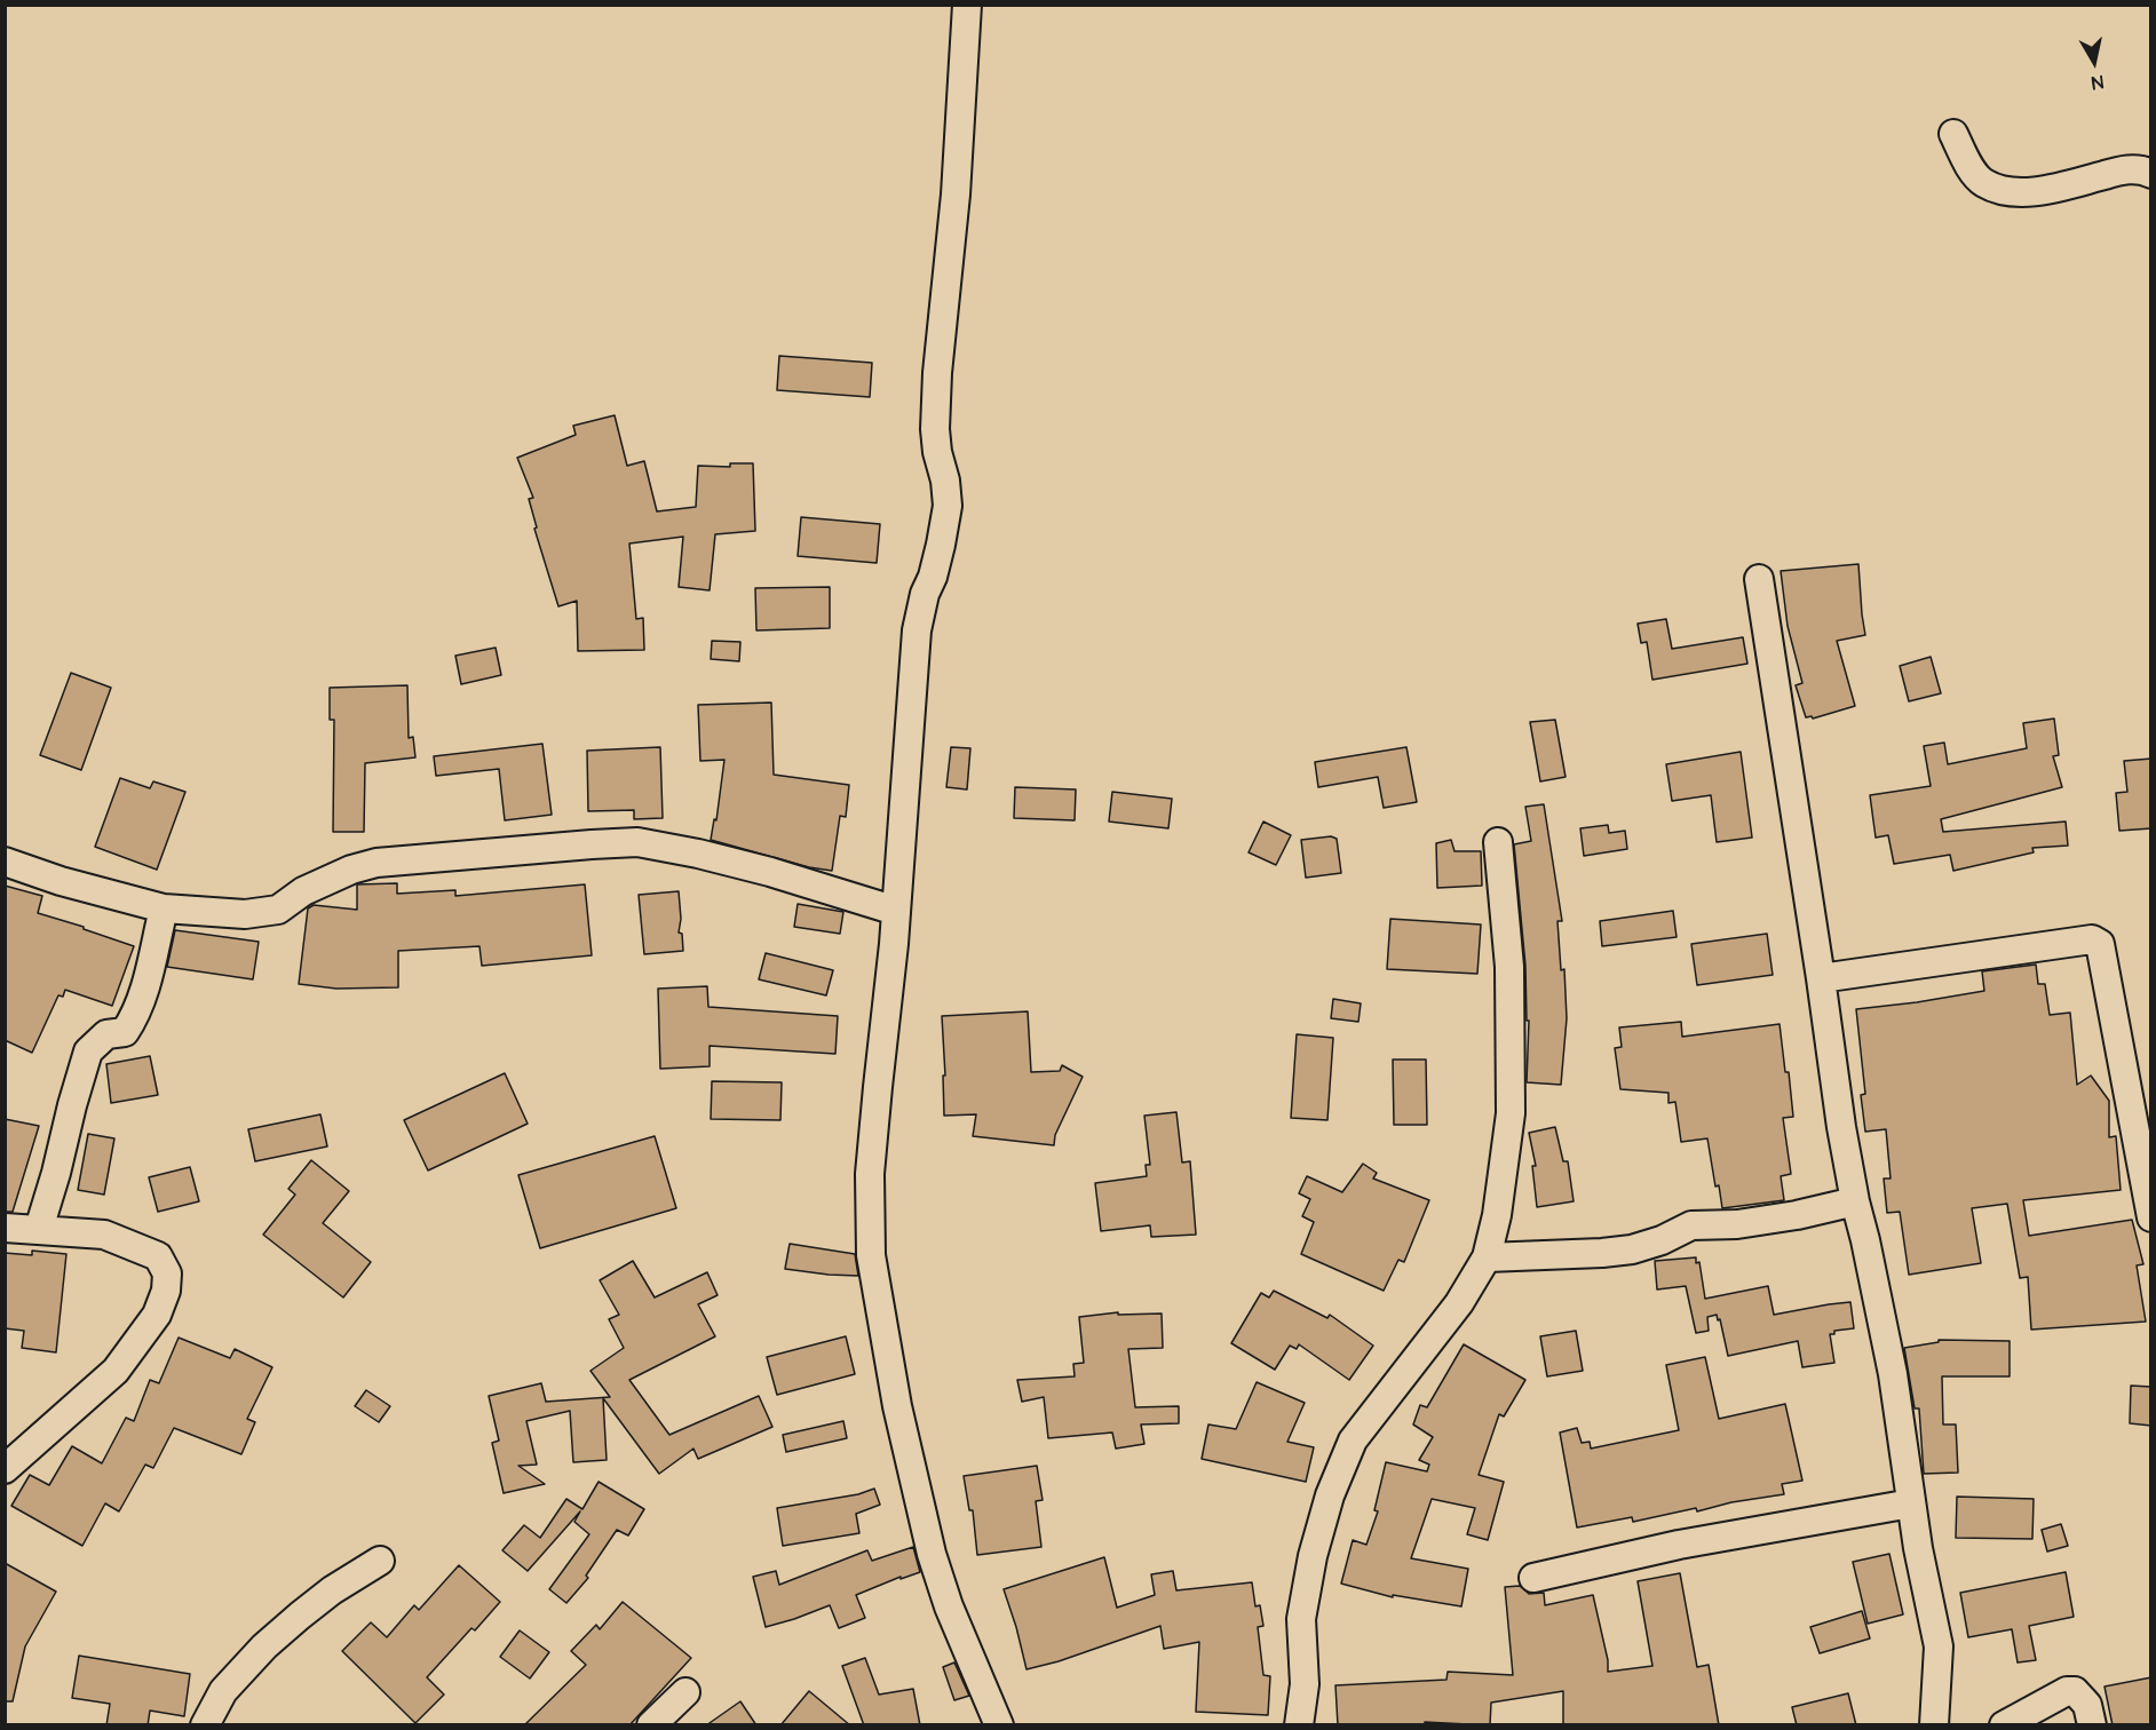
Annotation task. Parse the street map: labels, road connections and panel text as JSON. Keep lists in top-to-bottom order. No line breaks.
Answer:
{"north":"bottom"}
